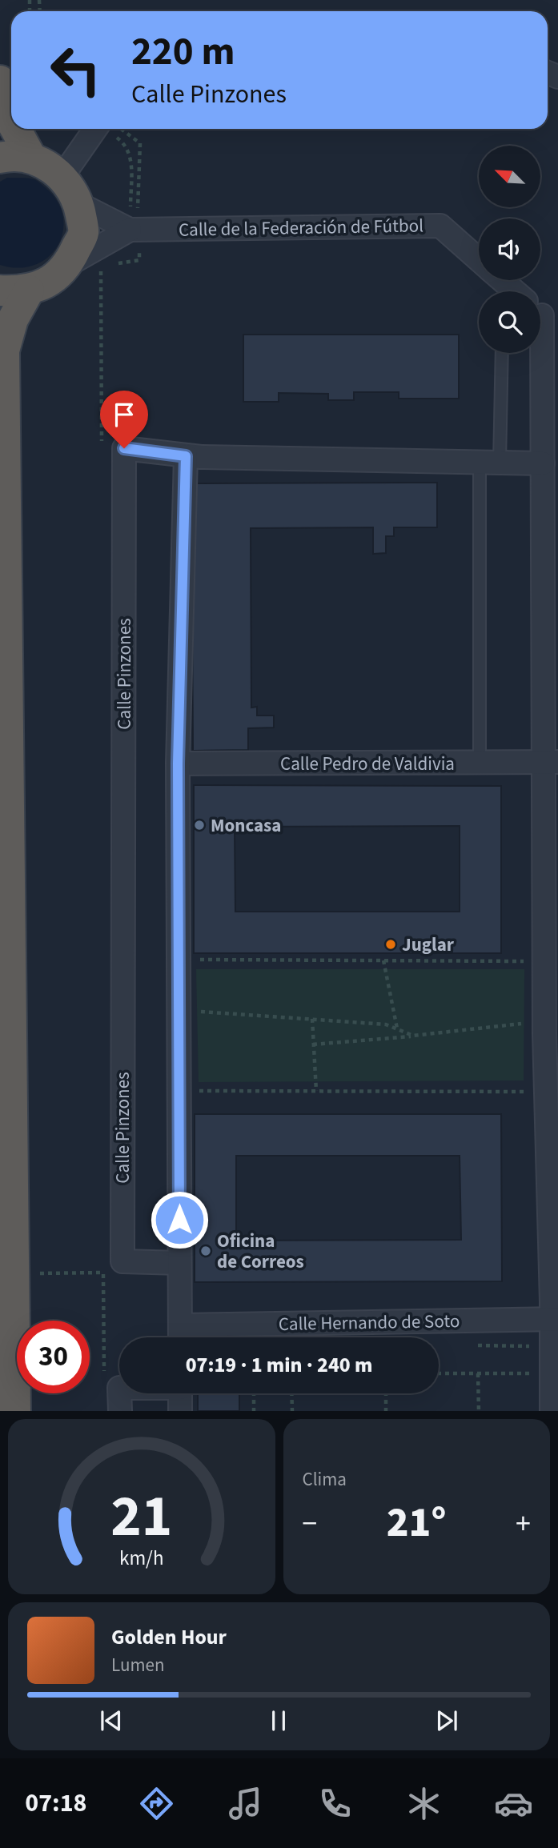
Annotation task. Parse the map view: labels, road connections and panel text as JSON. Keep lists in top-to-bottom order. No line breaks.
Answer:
{"streets":{"street":["Calle de la Federación de Fútbol","Calle Pinzones","Calle Pedro de Valdivia","Calle Hernando de Soto"]},"places":["Moncasa","Juglar","Oficina de Correos"],"north":"top left","page":{"turn":["220 m","Calle Pinzones"],"limit":"30","trip":"07:19 · 1 min · 240 m","tile":"Clima","heat":["−","21°","+"],"song":["Golden Hour","Lumen"],"tabs":"07:18","gauge":["21","km/h"]}}
